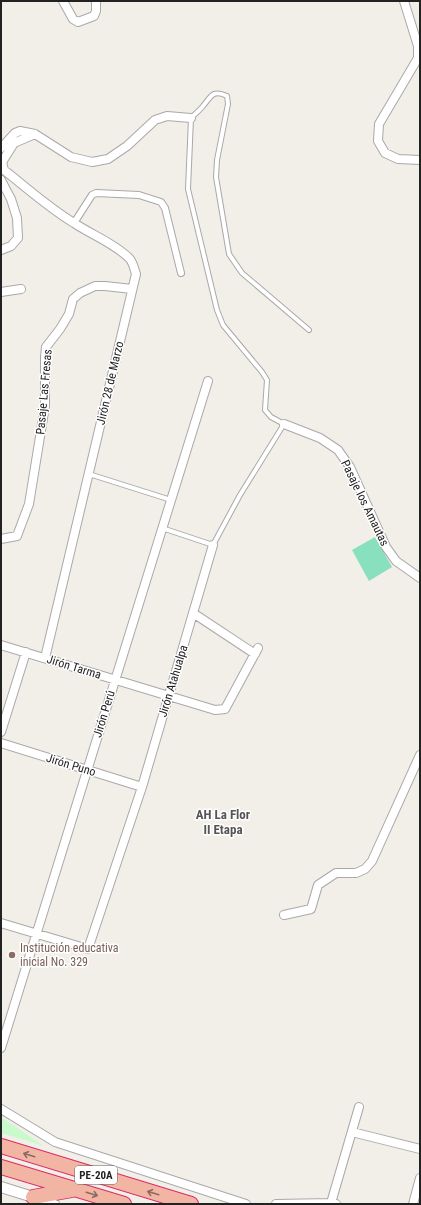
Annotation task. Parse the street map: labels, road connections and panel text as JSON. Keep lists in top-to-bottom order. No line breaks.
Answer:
{"streets":{"highway":["PE-20A"],"street":["Jirón 28 de Marzo","Pasaje Las Fresas","Pasaje los Amautas","Jirón Tarma","Jirón Atahualpa","Jirón Perú","Jirón Puno"]},"crossings":[["Jirón 28 de Marzo","Pasaje Las Fresas"],["Jirón 28 de Marzo","Jirón Tarma"],["Pasaje los Amautas","Jirón Atahualpa"],["Jirón Tarma","Jirón Atahualpa"],["Jirón Tarma","Jirón Perú"],["Jirón Atahualpa","Jirón Perú"],["Jirón Atahualpa","Jirón Puno"],["Jirón Perú","Jirón Puno"]],"districts":["AH La Flor II Etapa"],"places":["Institución educativa inicial No. 329"]}
